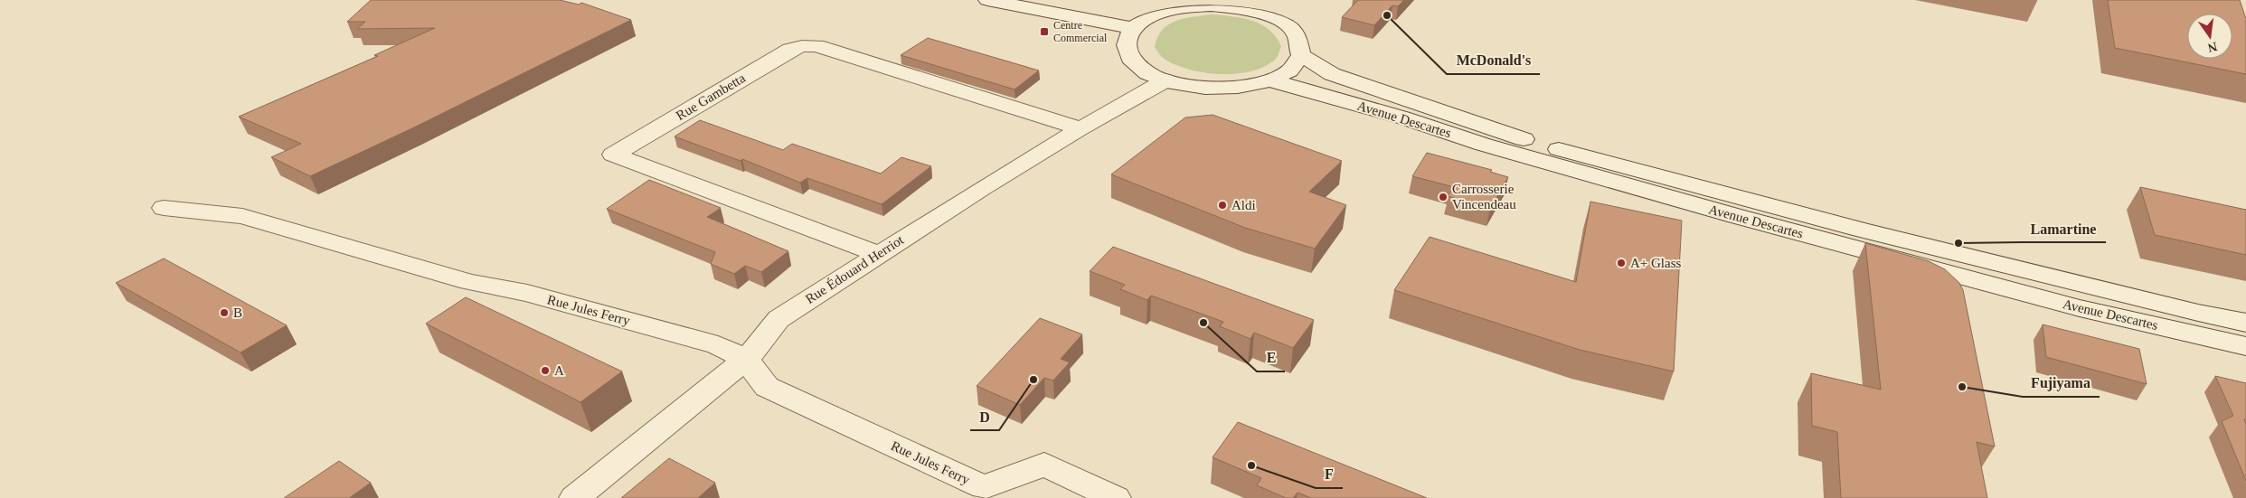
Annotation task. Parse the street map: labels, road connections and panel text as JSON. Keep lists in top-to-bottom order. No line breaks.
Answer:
{"streets":{"street":["Rue Gambetta","Avenue Descartes","Rue Édouard Herriot","Rue Jules Ferry"]},"crossings":[["Rue Gambetta","Rue Édouard Herriot"],["Rue Édouard Herriot","Rue Jules Ferry"]],"places":{"other":["McDonald's","Carrosserie Vincendeau","Aldi","Lamartine","A+ Glass","B","E","A","D","Fujiyama","F"],"transit":["Centre Commercial"]},"north":"bottom"}
